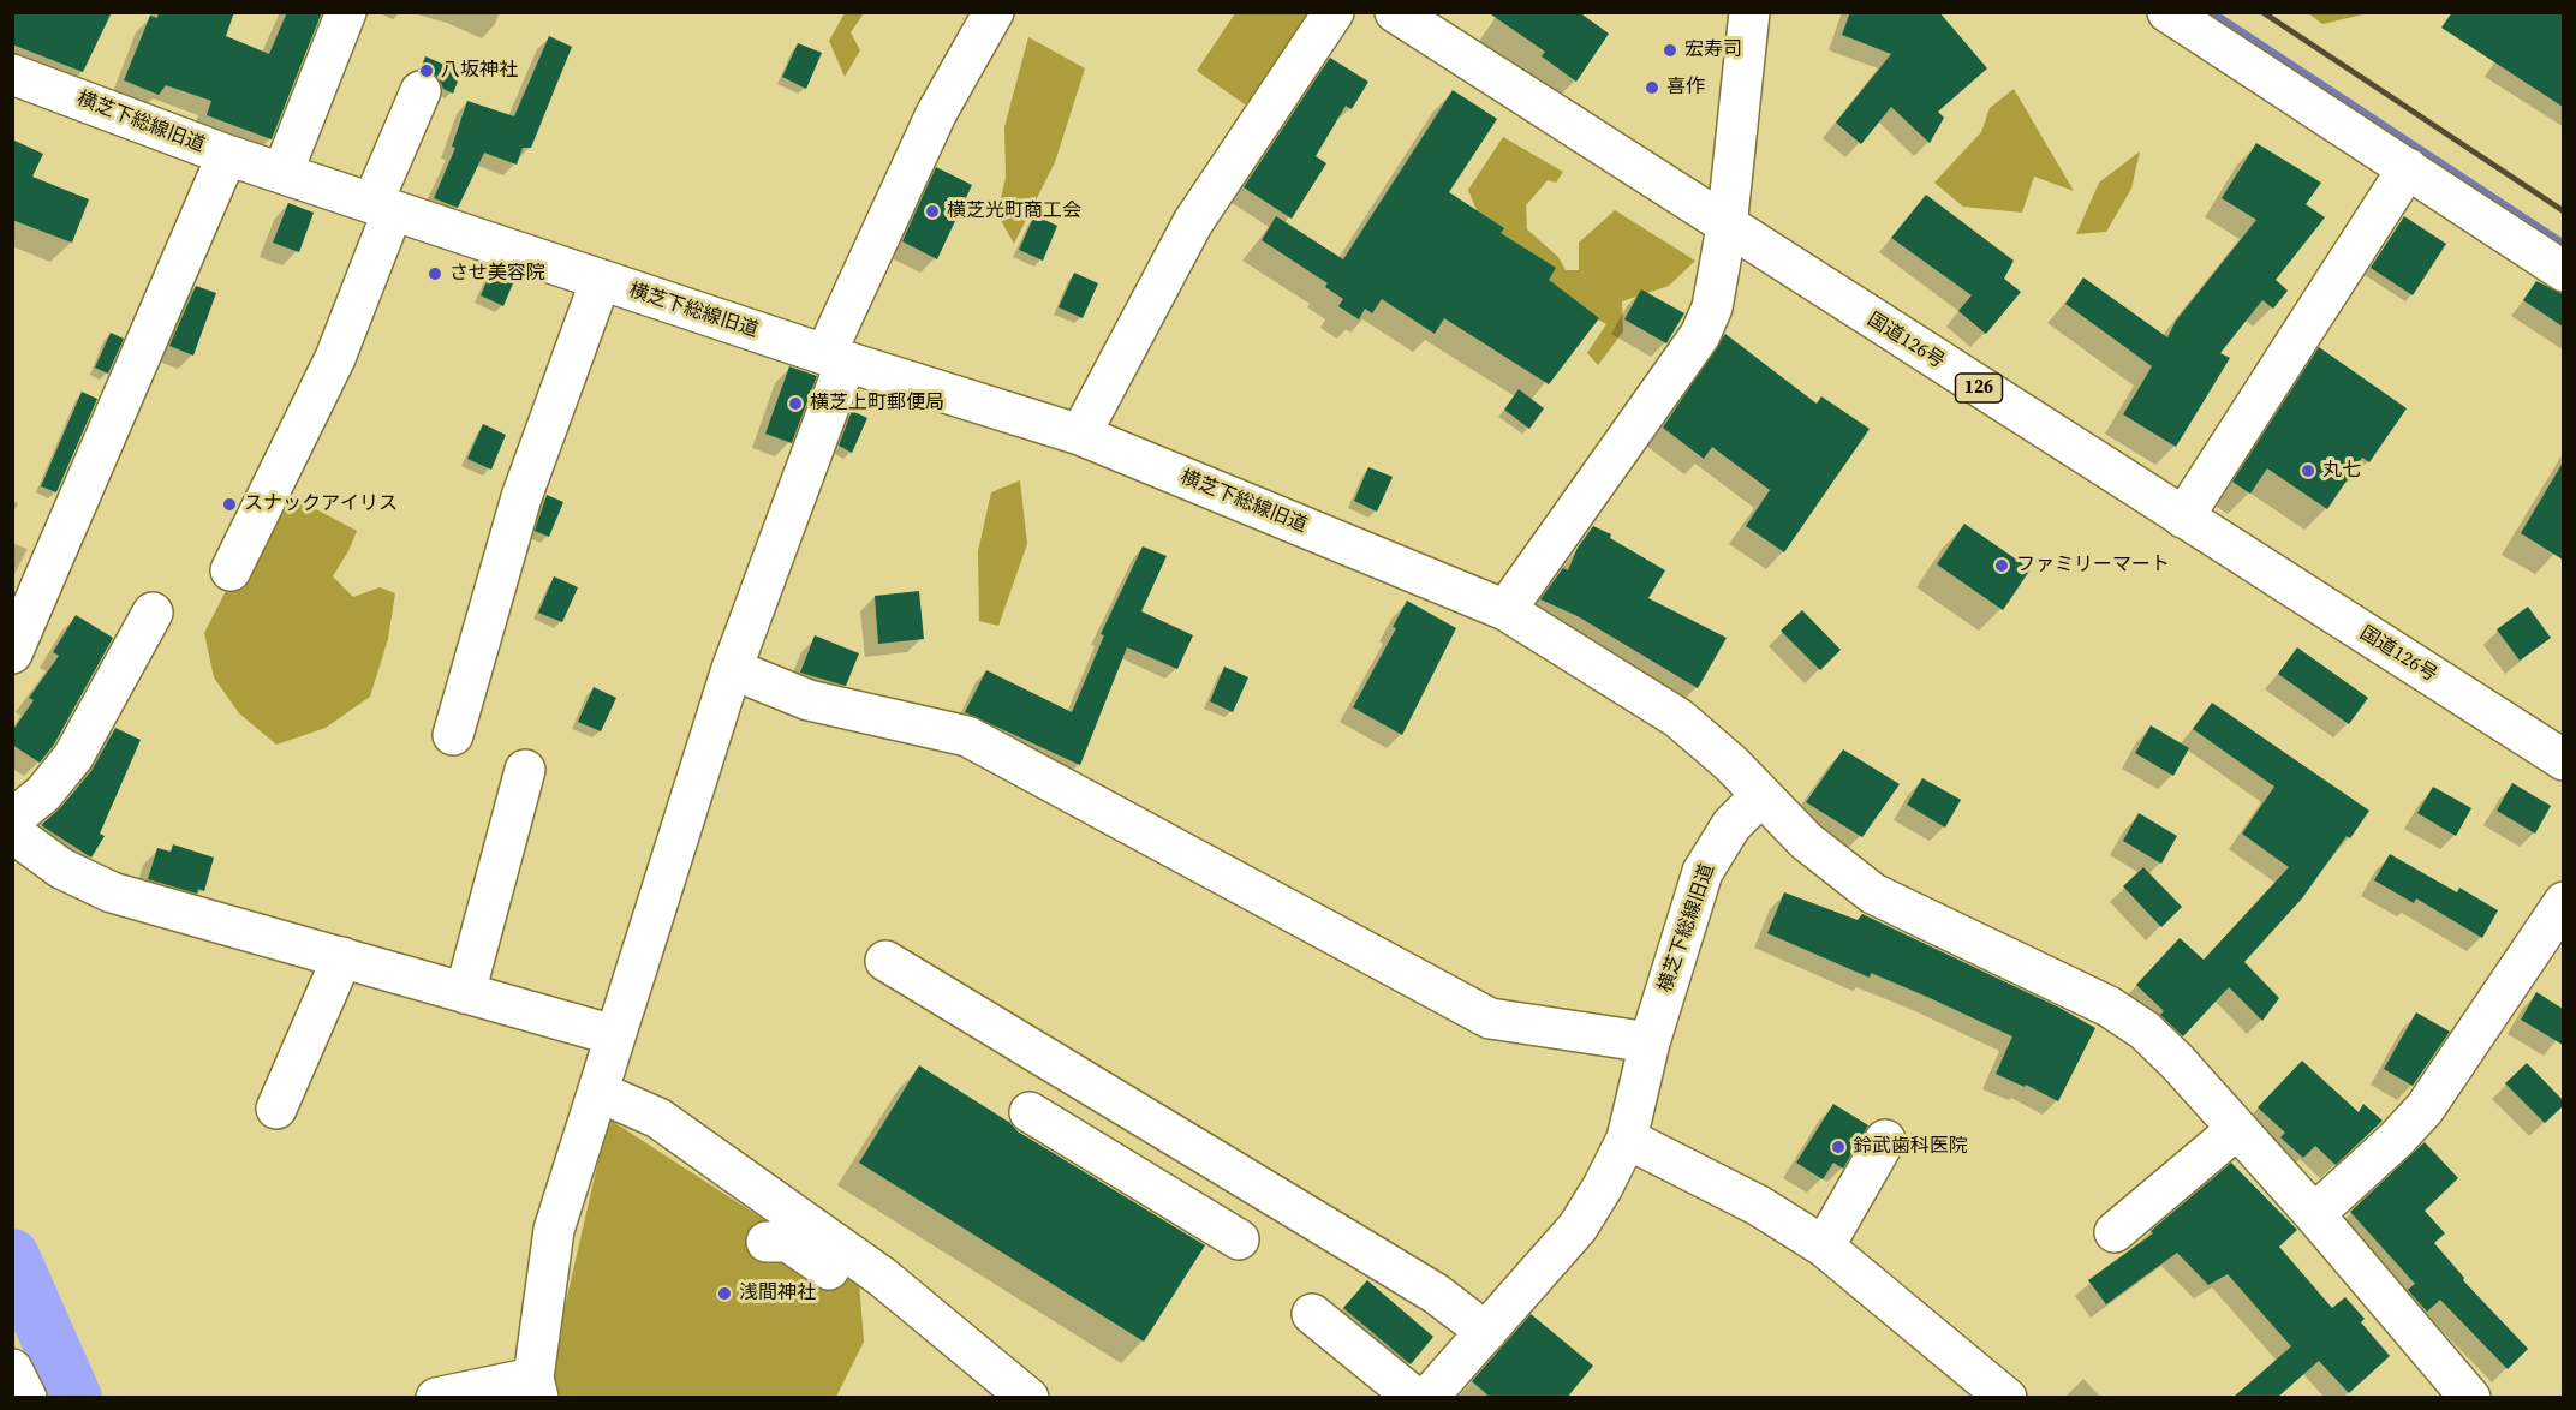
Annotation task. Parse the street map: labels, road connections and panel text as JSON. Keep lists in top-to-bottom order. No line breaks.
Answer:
{"streets":{"main road":["横芝下総線旧道","国道126号","126"]},"places":["宏寿司","八坂神社","喜作","横芝光町商工会","させ美容院","横芝上町郵便局","丸七","スナックアイリス","ファミリーマート","鈴武歯科医院","浅間神社"]}
